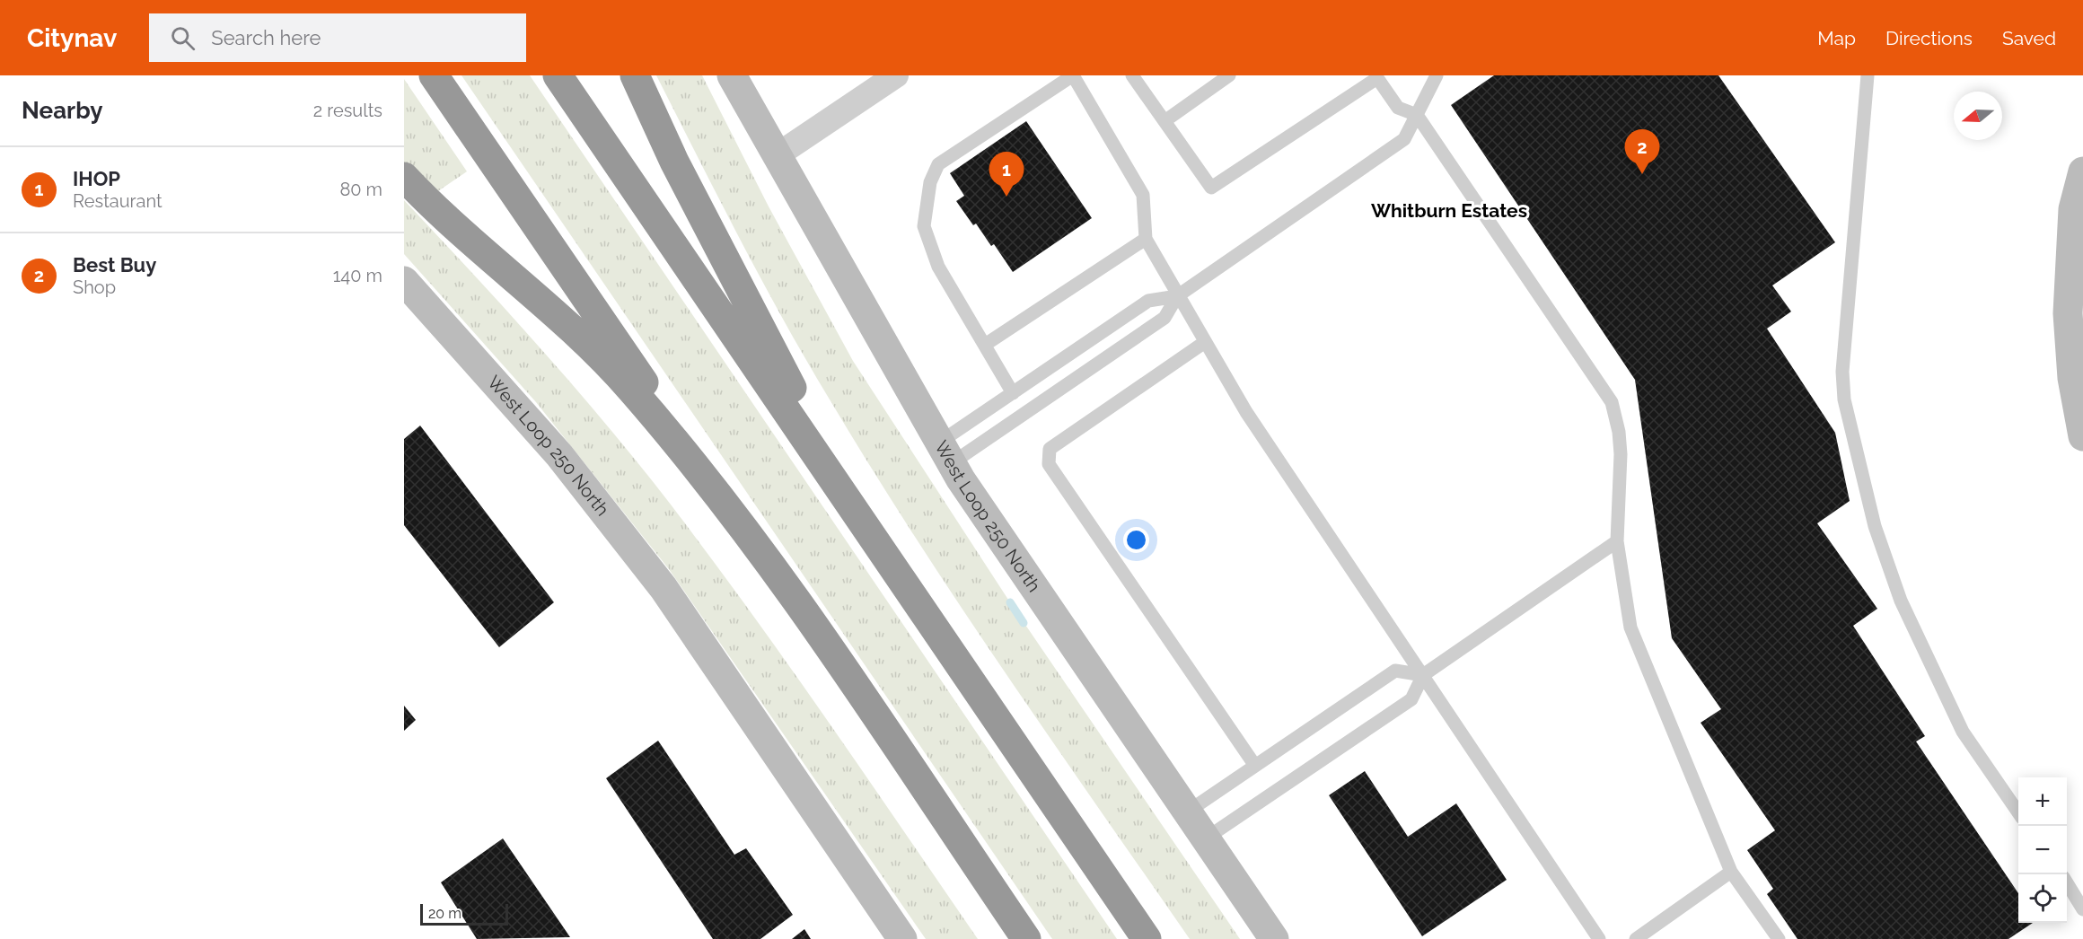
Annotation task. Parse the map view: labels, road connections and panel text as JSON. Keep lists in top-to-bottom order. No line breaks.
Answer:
{"streets":{"main road":["West Loop 250 North"]},"districts":["Whitburn Estates"],"scale_bar":"20 m","north":"left","page":{"header":"Citynav","search":"Search here","nav":["Map","Directions","Saved"],"heading":["Nearby","2 results"],"pins":["2","1"],"list":[{"mark":"1","name":"IHOP","note":"Restaurant","value":"80 m"},{"mark":"2","name":"Best Buy","note":"Shop","value":"140 m"}],"map_buttons":["+","−"],"scale":"20 m"}}
